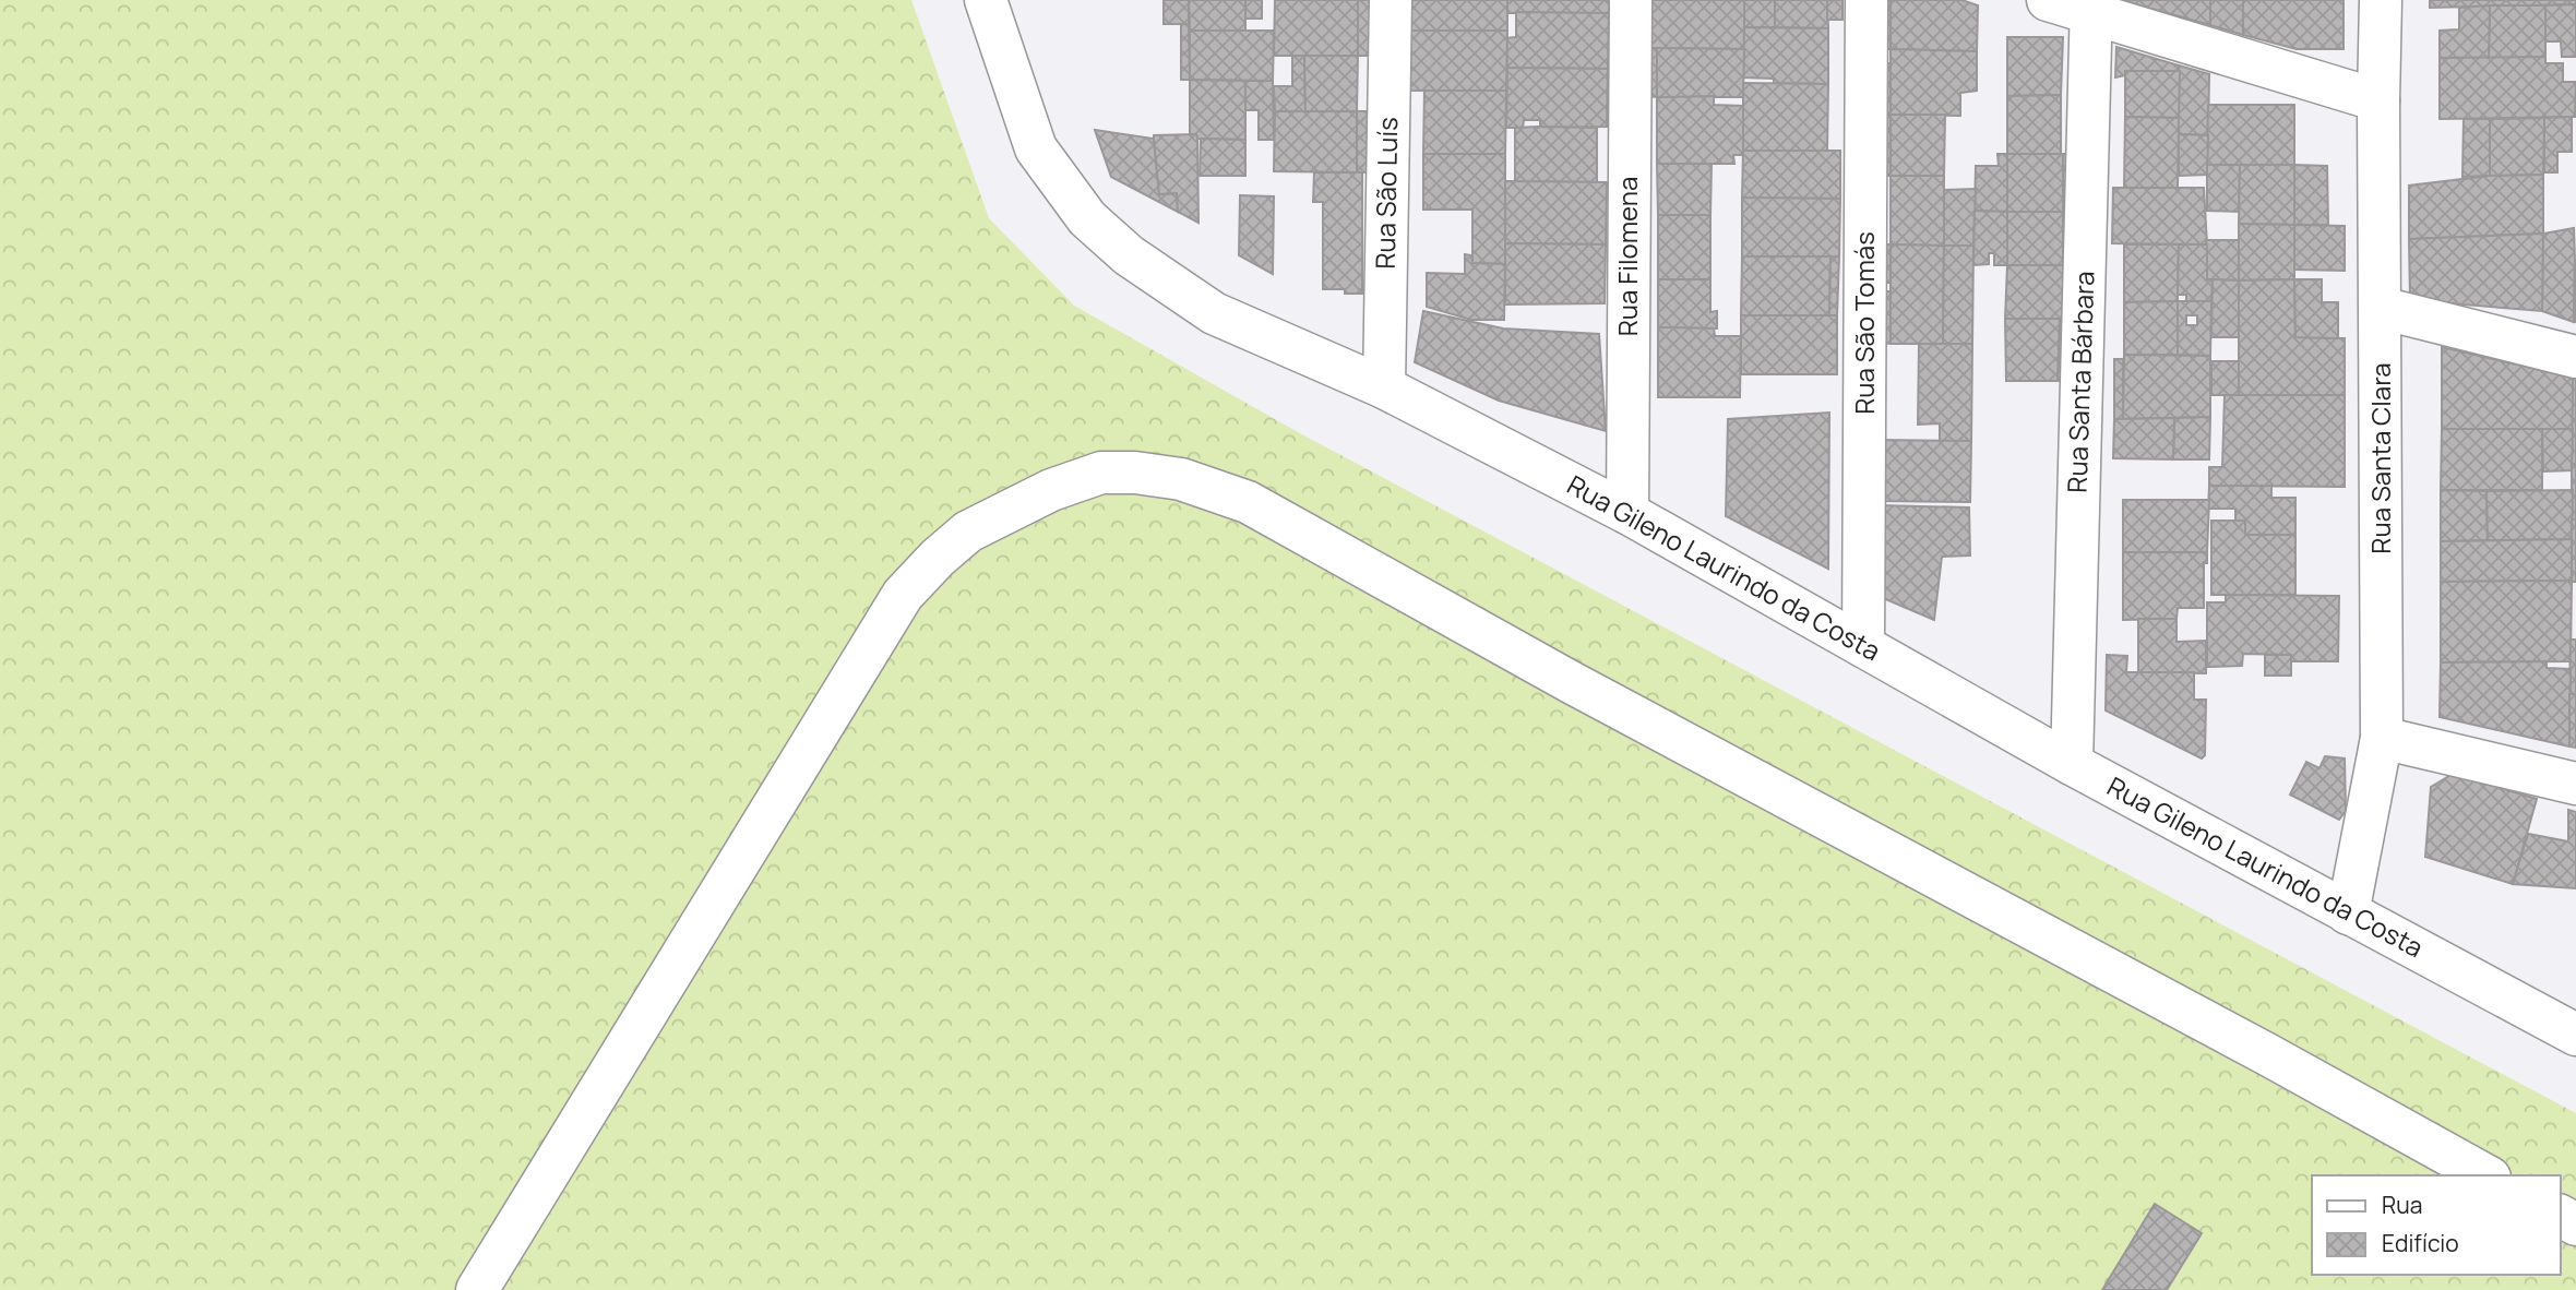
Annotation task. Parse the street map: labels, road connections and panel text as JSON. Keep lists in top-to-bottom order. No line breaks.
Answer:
{"streets":{"street":["Rua São Luís","Rua Filomena","Rua São Tomás","Rua Santa Bárbara","Rua Santa Clara","Rua Gileno Laurindo da Costa"]},"crossings":[["Rua São Luís","Rua Gileno Laurindo da Costa"],["Rua Filomena","Rua Gileno Laurindo da Costa"],["Rua São Tomás","Rua Gileno Laurindo da Costa"],["Rua Santa Bárbara","Rua Gileno Laurindo da Costa"],["Rua Santa Clara","Rua Gileno Laurindo da Costa"]],"legend":["Rua","Edifício"]}
